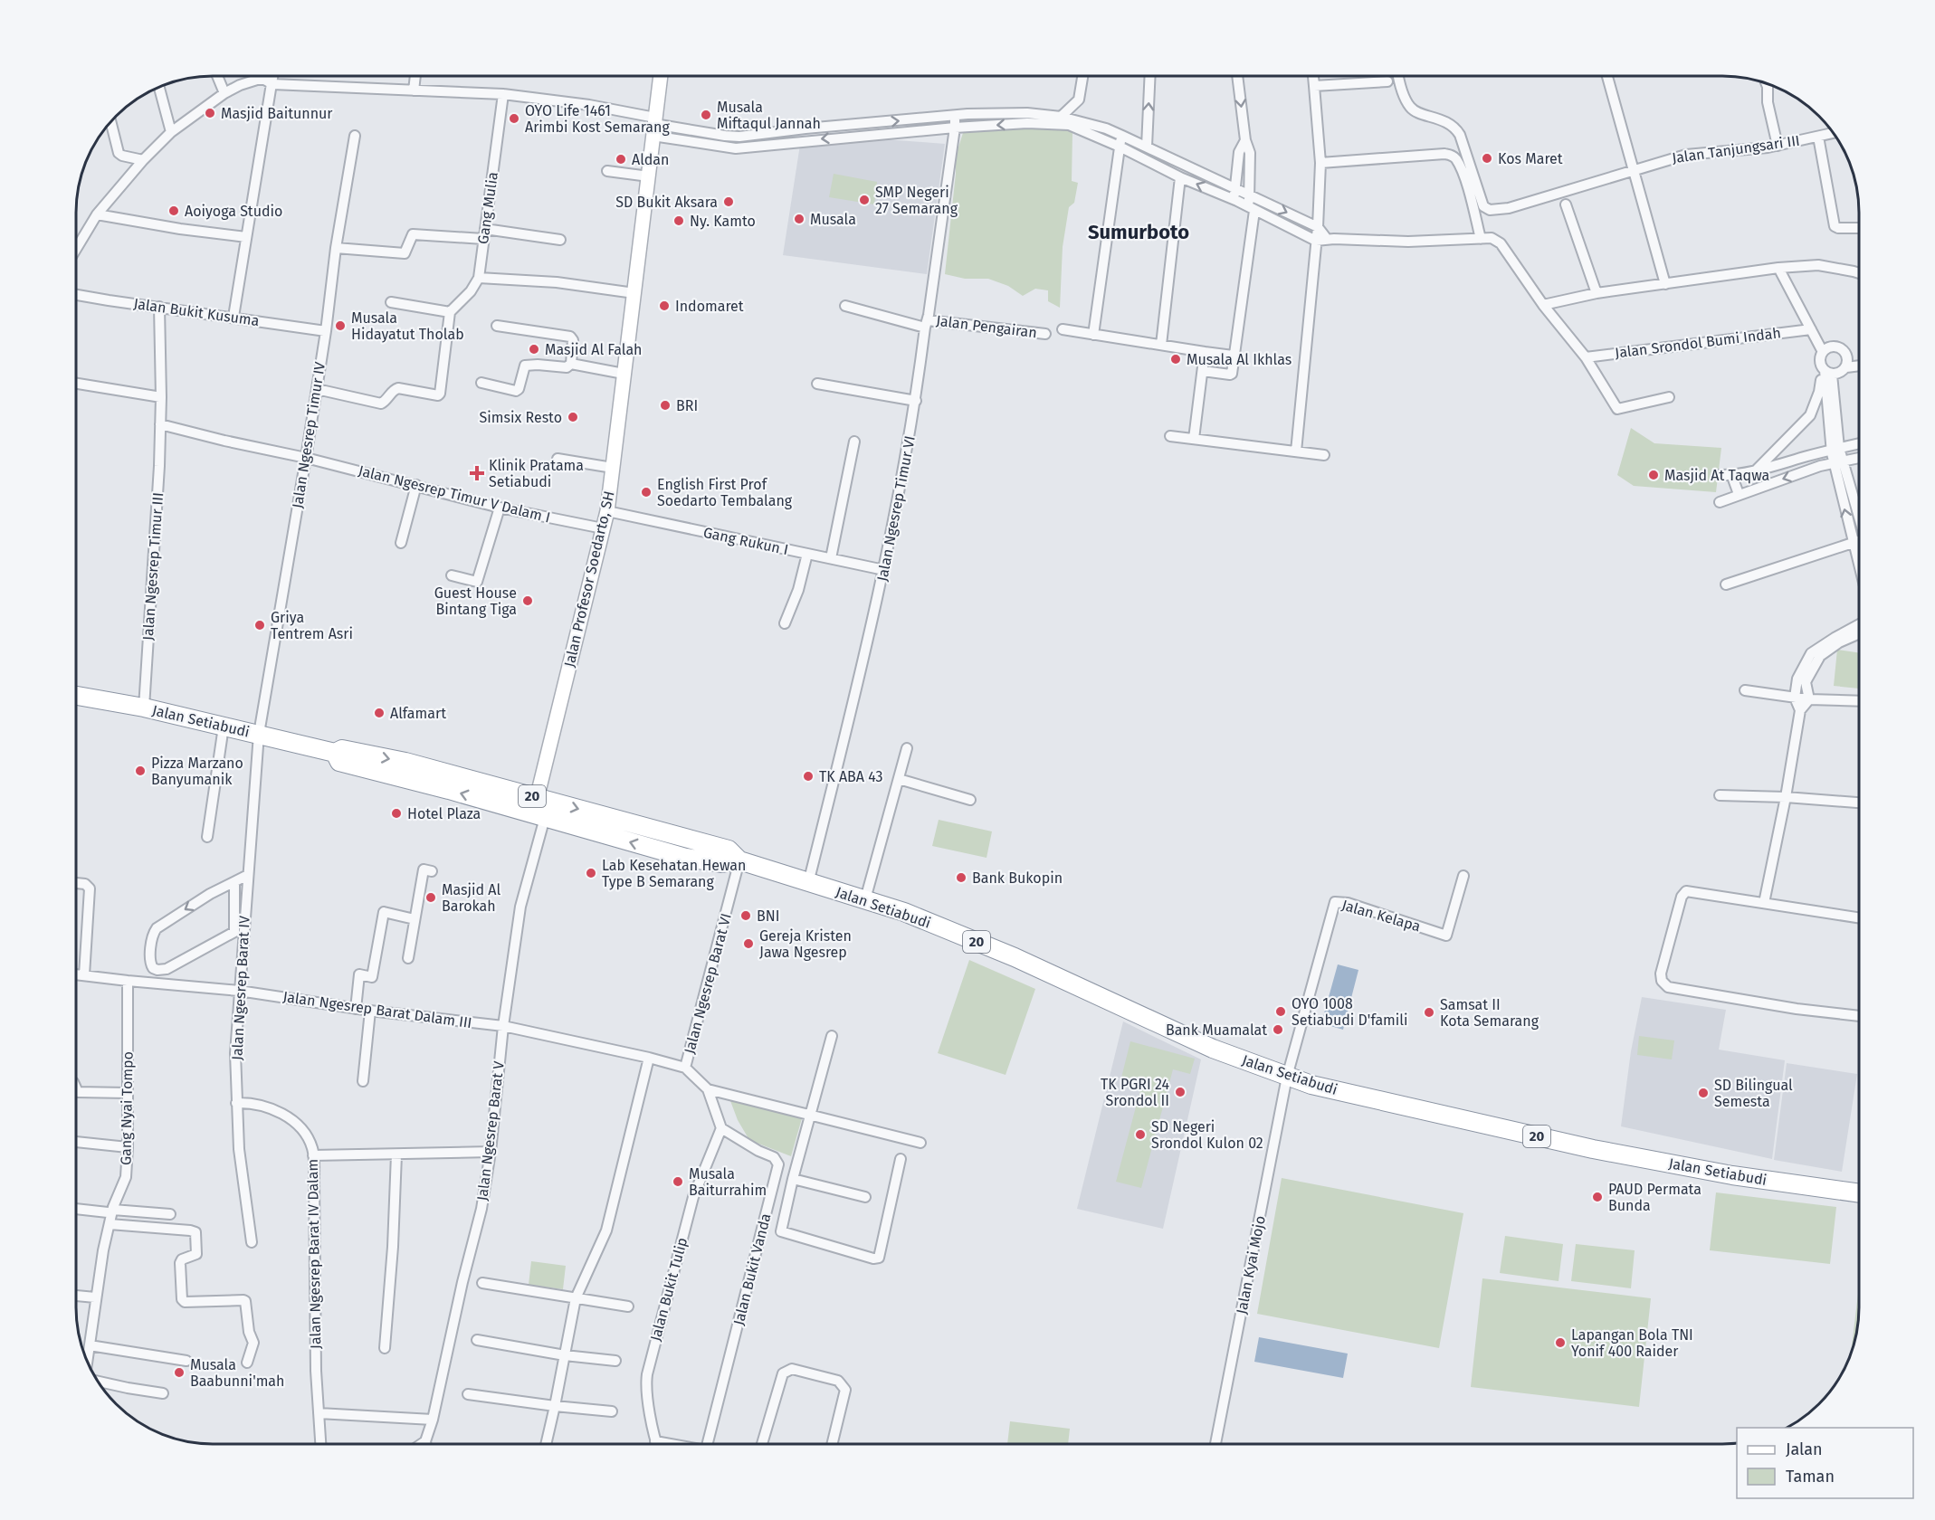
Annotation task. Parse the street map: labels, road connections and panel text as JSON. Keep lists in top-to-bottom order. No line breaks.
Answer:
{"streets":{"highway":["Jalan Setiabudi","20"],"main road":["Jalan Profesor Soedarto, SH"],"street":["Jalan Tanjungsari III","Gang Mulia","Jalan Bukit Kusuma","Jalan Pengairan","Jalan Srondol Bumi Indah","Jalan Ngesrep Timur IV","Jalan Ngesrep Timur V Dalam I","Jalan Ngesrep Timur VI","Gang Rukun I","Jalan Ngesrep Timur III","Jalan Kelapa","Jalan Ngesrep Barat VI","Jalan Ngesrep Barat IV","Jalan Ngesrep Barat Dalam III","Gang Nyai Tompo","Jalan Ngesrep Barat V","Jalan Ngesrep Barat IV Dalam","Jalan Kyai Mojo","Jalan Bukit Vanda","Jalan Bukit Tulip"]},"crossings":[["Jalan Bukit Kusuma","Jalan Ngesrep Timur IV"],["Jalan Bukit Kusuma","Jalan Ngesrep Timur III"],["Jalan Pengairan","Jalan Ngesrep Timur VI"],["Jalan Ngesrep Timur IV","Jalan Ngesrep Timur V Dalam I"],["Jalan Ngesrep Timur IV","Jalan Setiabudi"],["Jalan Ngesrep Timur IV","Jalan Ngesrep Barat IV"],["Jalan Ngesrep Timur V Dalam I","Jalan Profesor Soedarto, SH"],["Jalan Ngesrep Timur VI","Gang Rukun I"],["Jalan Ngesrep Timur VI","Jalan Setiabudi"],["Gang Rukun I","Jalan Profesor Soedarto, SH"],["Jalan Ngesrep Timur III","Jalan Setiabudi"],["Jalan Profesor Soedarto, SH","Jalan Setiabudi"],["Jalan Profesor Soedarto, SH","Jalan Ngesrep Barat V"],["Jalan Setiabudi","Jalan Kelapa"],["Jalan Setiabudi","Jalan Ngesrep Barat VI"],["Jalan Setiabudi","Jalan Ngesrep Barat IV"],["Jalan Setiabudi","Jalan Ngesrep Barat V"],["Jalan Setiabudi","Jalan Kyai Mojo"],["Jalan Kelapa","Jalan Kyai Mojo"],["Jalan Ngesrep Barat VI","Jalan Ngesrep Barat Dalam III"],["Jalan Ngesrep Barat IV","Jalan Ngesrep Barat Dalam III"],["Jalan Ngesrep Barat IV","Jalan Ngesrep Barat IV Dalam"],["Jalan Ngesrep Barat Dalam III","Gang Nyai Tompo"],["Jalan Ngesrep Barat Dalam III","Jalan Ngesrep Barat V"],["Jalan Bukit Vanda","Jalan Bukit Tulip"]],"districts":["Sumurboto"],"places":{"other":["Masjid Baitunnur","Musala Miftaqul Jannah","OYO Life 1461 Arimbi Kost Semarang","Kos Maret","Aldan","SMP Negeri 27 Semarang","SD Bukit Aksara","Aoiyoga Studio","Musala","Ny. Kamto","Indomaret","Musala Hidayatut Tholab","Masjid Al Falah","Musala Al Ikhlas","BRI","Simsix Resto","Masjid At Taqwa","English First Prof Soedarto Tembalang","Guest House Bintang Tiga","Griya Tentrem Asri","Alfamart","Pizza Marzano Banyumanik","TK ABA 43","Hotel Plaza","Lab Kesehatan Hewan Type B Semarang","Bank Bukopin","Masjid Al Barokah","BNI","Gereja Kristen Jawa Ngesrep","OYO 1008 Setiabudi D'famili","Samsat II Kota Semarang","Bank Muamalat","TK PGRI 24 Srondol II","SD Bilingual Semesta","SD Negeri Srondol Kulon 02","Musala Baiturrahim","PAUD Permata Bunda","Lapangan Bola TNI Yonif 400 Raider","Musala Baabunni'mah"],"health":["Klinik Pratama Setiabudi"]},"legend":["Jalan","Taman"]}
